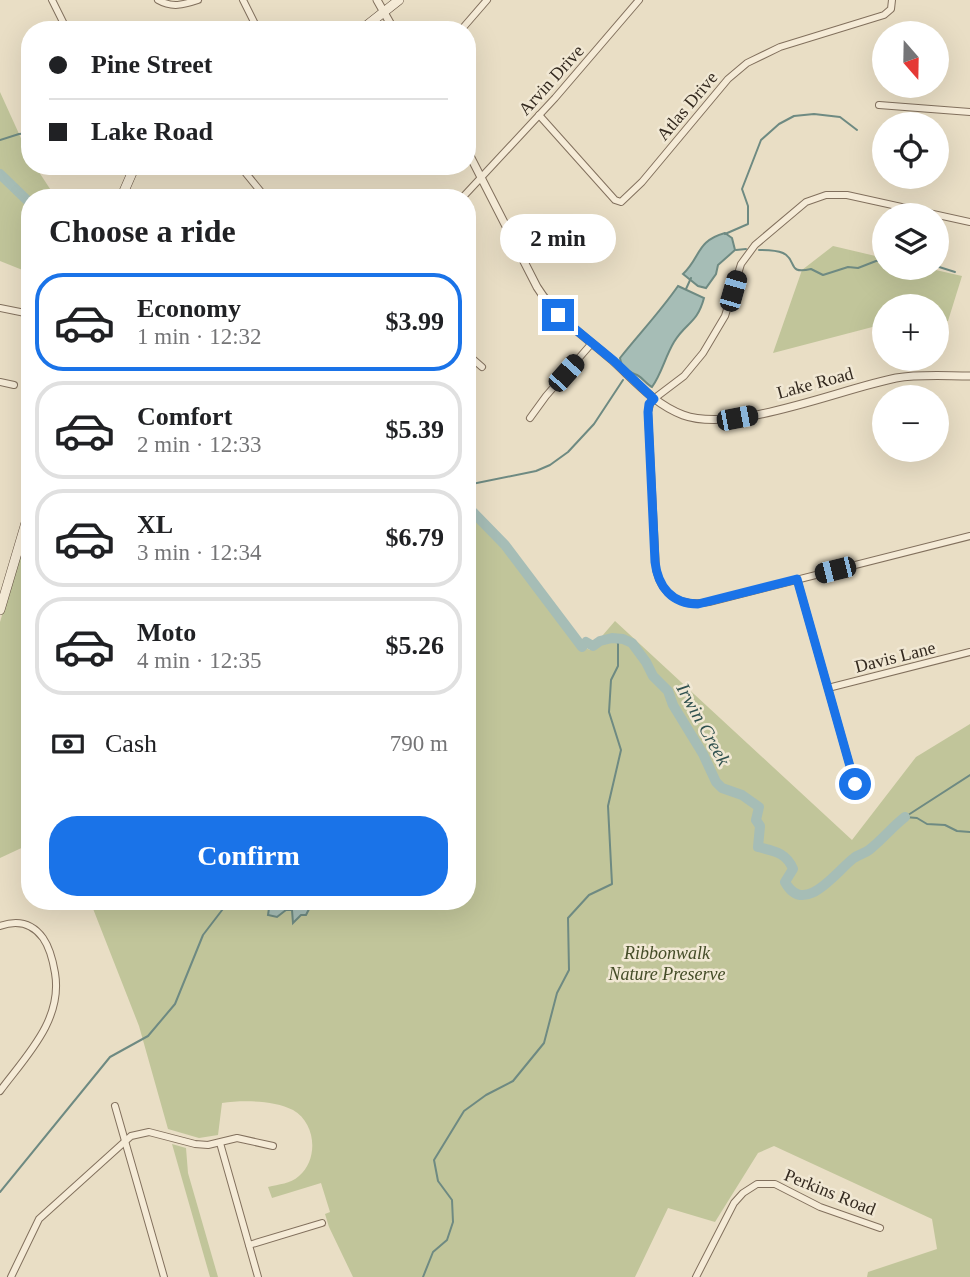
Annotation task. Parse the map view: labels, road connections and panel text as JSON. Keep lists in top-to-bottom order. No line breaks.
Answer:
{"streets":{"street":["Arvin Drive","Atlas Drive","Lake Road","Davis Lane","Perkins Road"]},"crossings":[["Arvin Drive","Atlas Drive"],["Arvin Drive","Lake Road"]],"water":["Irwin Creek"],"parks":["Ribbonwalk Nature Preserve"],"north":"bottom","page":{"map_buttons":["+","−"],"banner":["Pine Street","Lake Road"],"heading":"Choose a ride","bubble":"2 min","list":[{"name":"Economy","note":"1 min · 12:32","value":"$3.99"},{"name":"Comfort","note":"2 min · 12:33","value":"$5.39"},{"name":"XL","note":"3 min · 12:34","value":"$6.79"},{"name":"Moto","note":"4 min · 12:35","value":"$5.26"}],"pay":["Cash","790 m"],"buttons":"Confirm"}}
